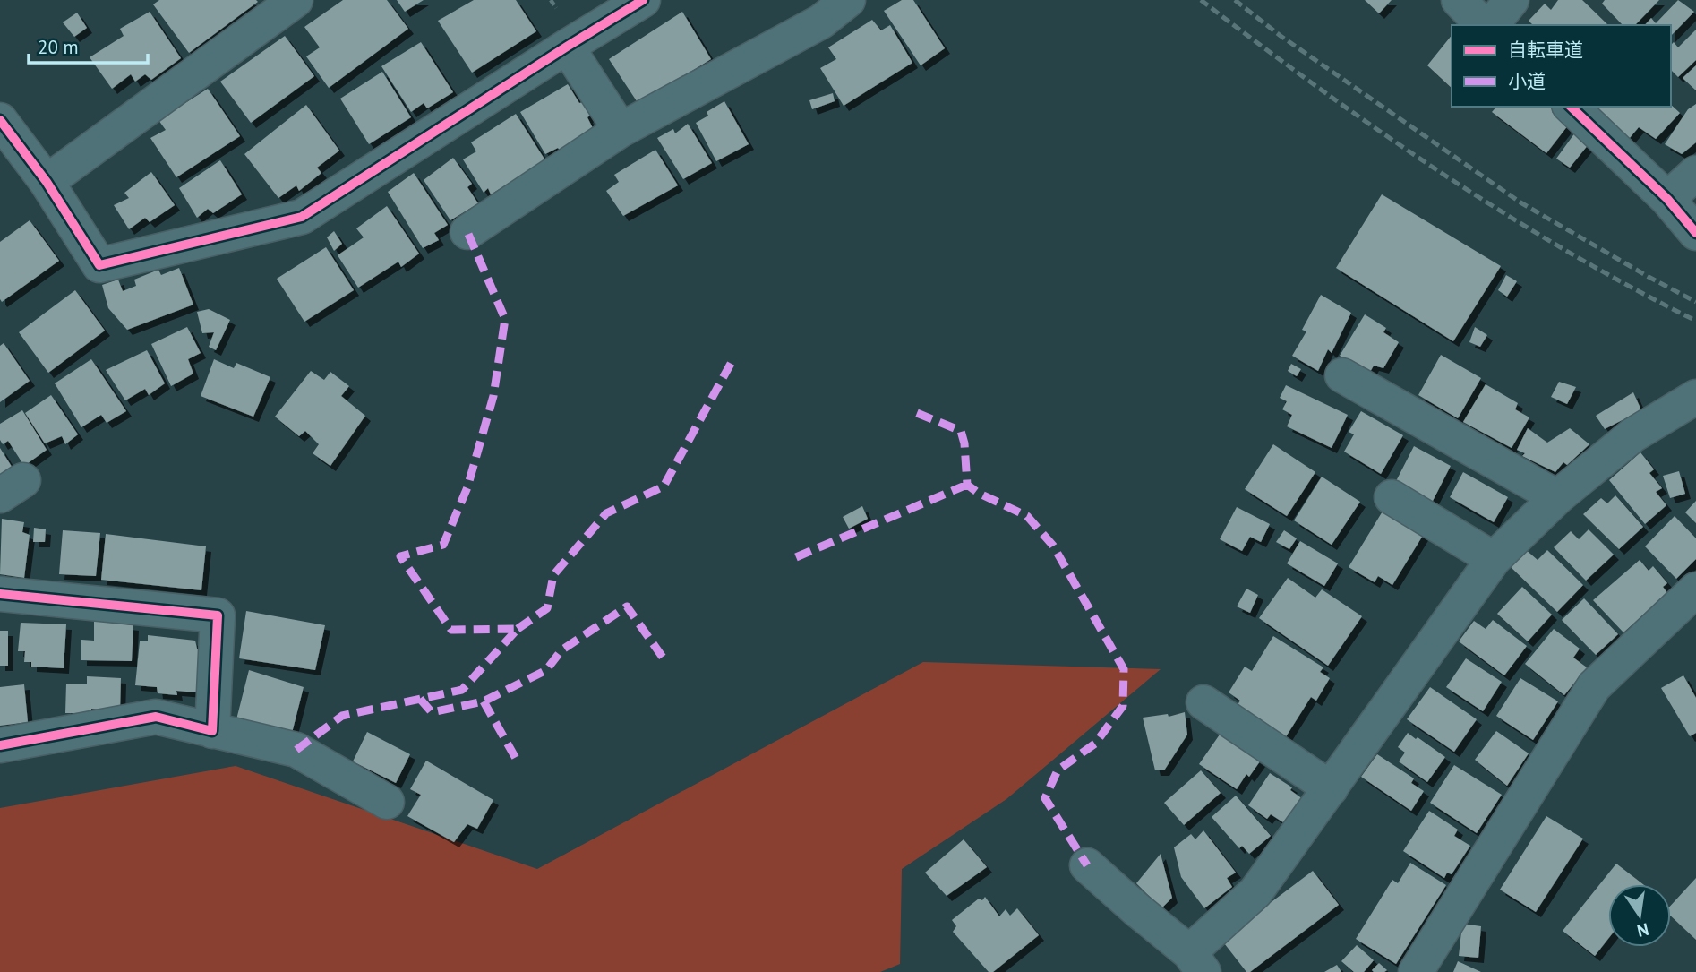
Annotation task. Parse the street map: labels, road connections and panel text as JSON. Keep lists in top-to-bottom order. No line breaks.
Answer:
{"legend":["自転車道","小道"],"scale_bar":"20 m","north":"bottom"}
